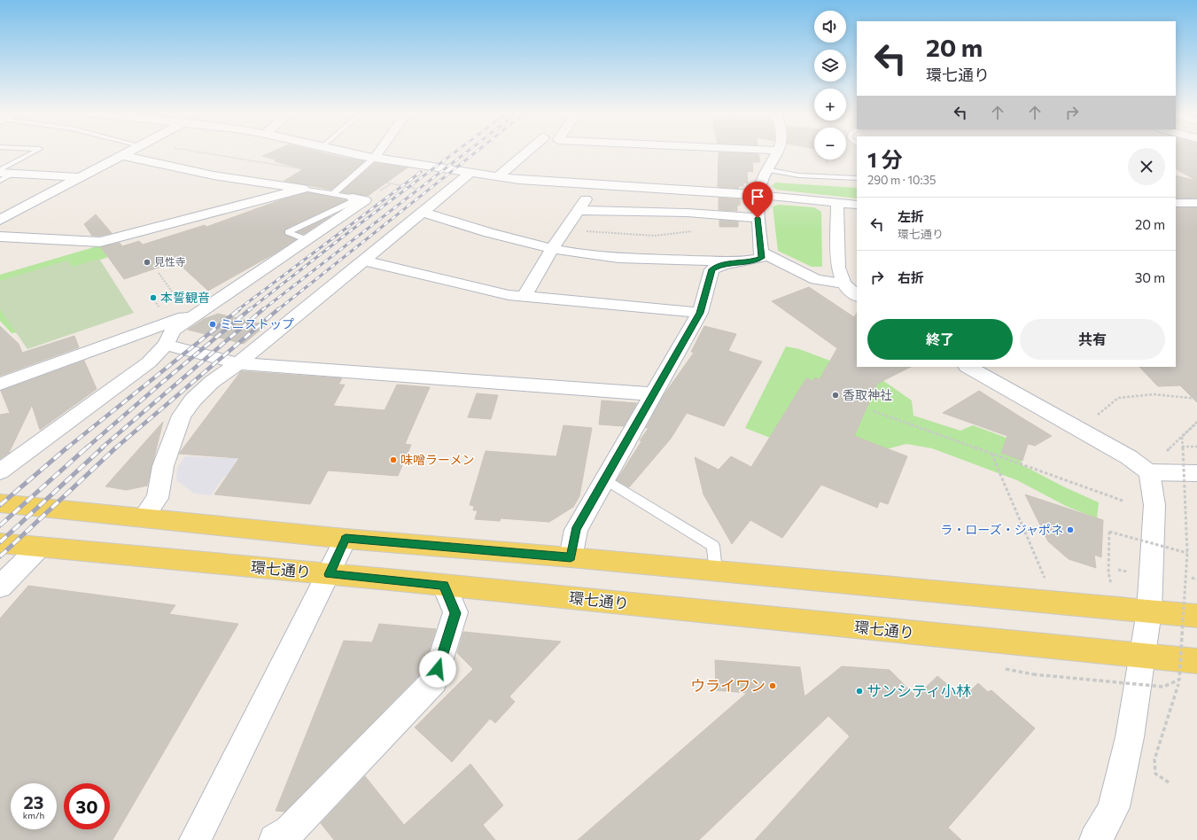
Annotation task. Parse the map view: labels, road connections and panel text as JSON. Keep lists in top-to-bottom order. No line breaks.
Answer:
{"streets":{"main road":["環七通り"]},"places":["見性寺","本誓観音","ミニストップ","香取神社","味噌ラーメン","ラ・ローズ・ジャポネ","ウライワン","サンシティ小林"],"page":{"map_buttons":["+","−"],"turn":["20 m","環七通り"],"heading":["1 分","290 m · 10:35"],"list":[{"name":"左折","note":"環七通り","value":"20 m"},{"name":"右折","value":"30 m"}],"buttons":["終了","共有"],"speed":"23 km/h","limit":"30"}}
